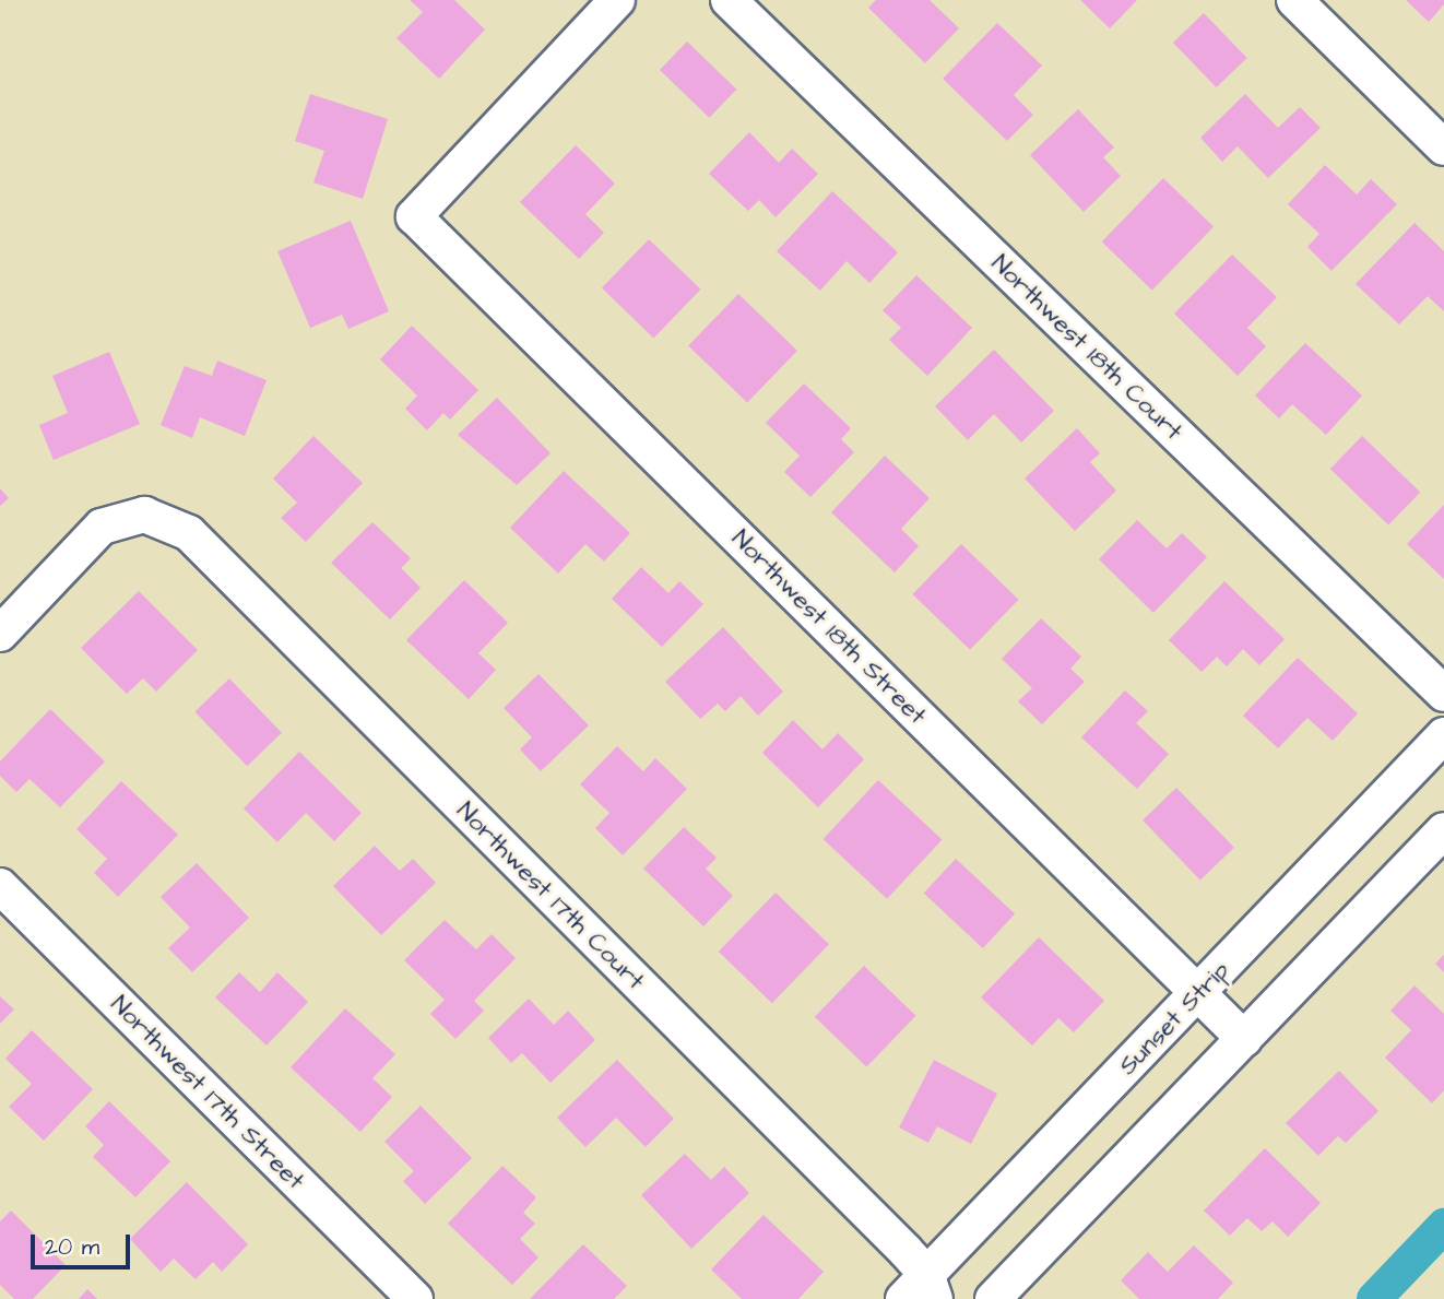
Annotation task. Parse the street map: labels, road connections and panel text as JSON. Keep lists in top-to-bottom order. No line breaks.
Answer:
{"streets":{"street":["Northwest 18th Court","Northwest 18th Street","Northwest 17th Court","Sunset Strip","Northwest 17th Street"]},"crossings":[["Northwest 18th Street","Sunset Strip"],["Northwest 17th Court","Sunset Strip"]],"scale_bar":"20 m"}
